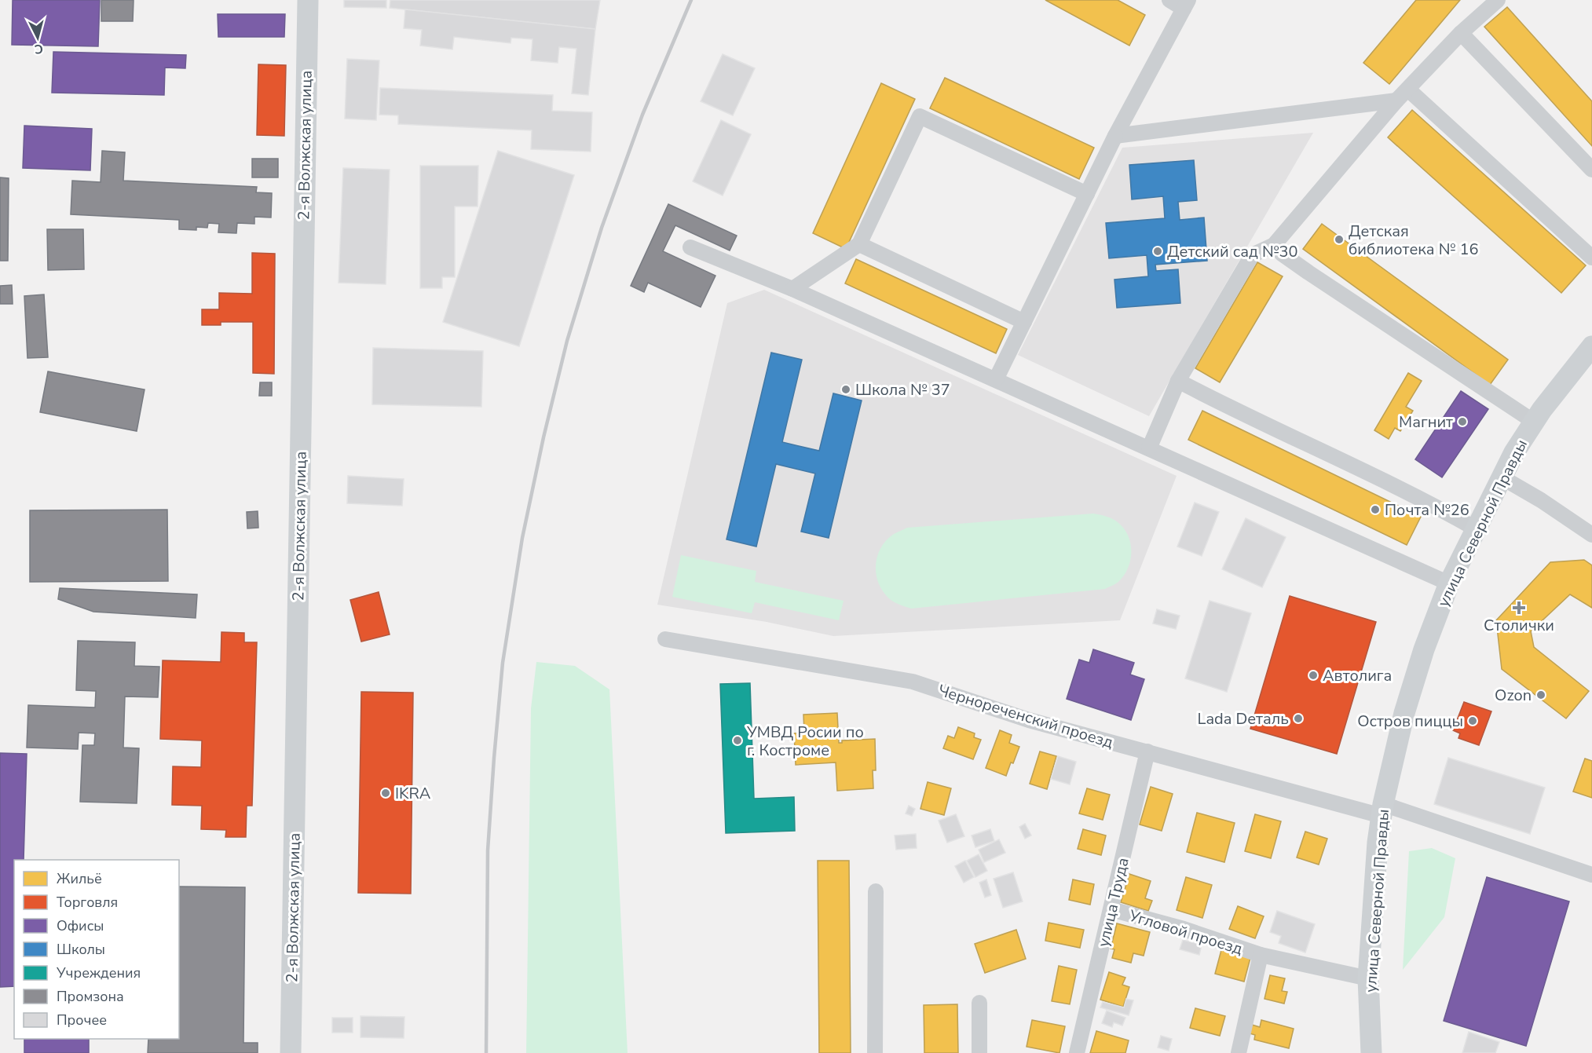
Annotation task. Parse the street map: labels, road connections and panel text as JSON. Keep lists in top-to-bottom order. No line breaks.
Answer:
{"streets":{"street":["2-я Волжская улица","улица Северной Правды","Чернореченский проезд","улица Труда","Угловой проезд"]},"crossings":[["улица Северной Правды","Чернореченский проезд"],["улица Северной Правды","Угловой проезд"],["Чернореченский проезд","улица Труда"],["улица Труда","Угловой проезд"]],"places":{"other":["Детская библиотека № 16","Детский сад №30","Школа № 37","Магнит","Почта №26","Автолига","Ozon","Lada Dеталь","Остров пиццы","УМВД Росии по г. Костроме","IKRA"],"health":["Столички"]},"legend":["Жильё","Торговля","Офисы","Школы","Учреждения","Промзона","Прочее"],"north":"bottom"}
